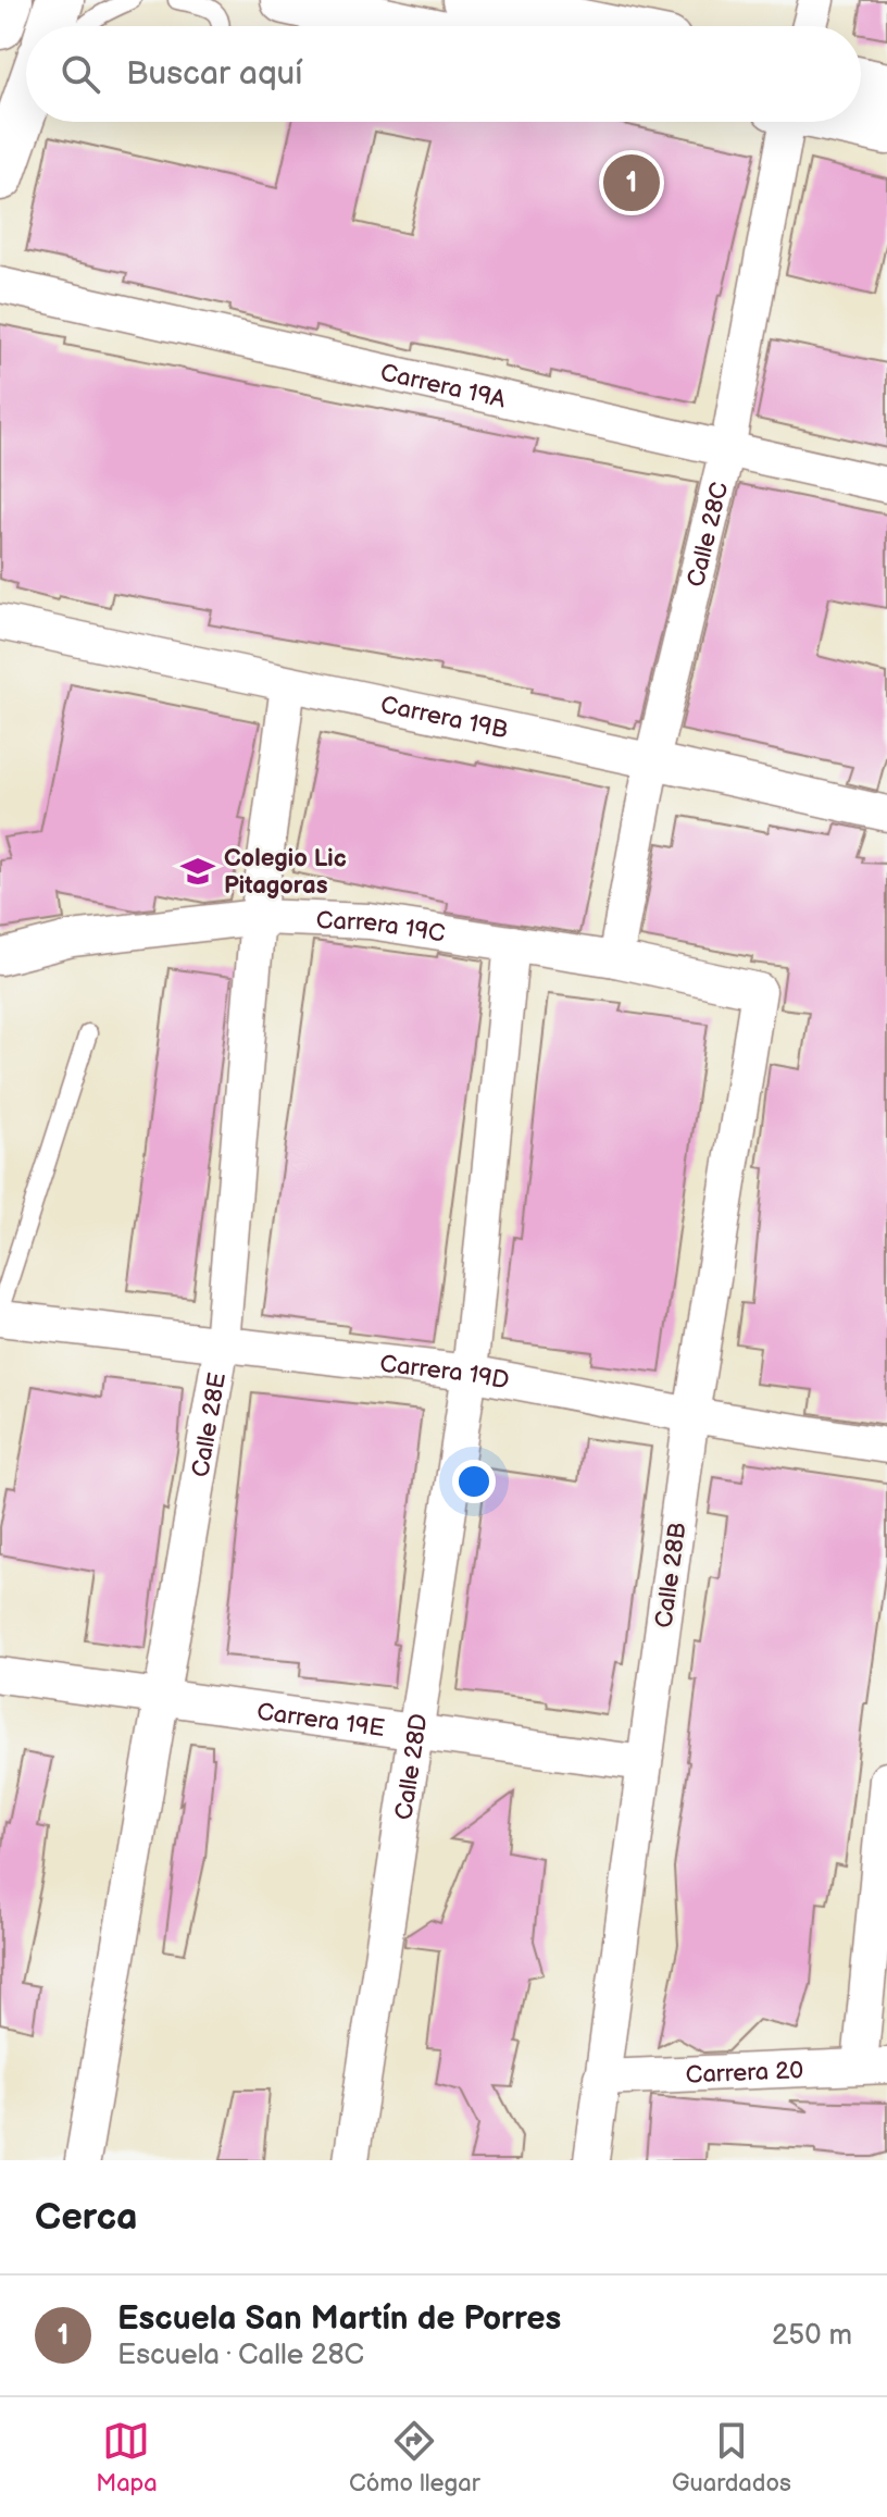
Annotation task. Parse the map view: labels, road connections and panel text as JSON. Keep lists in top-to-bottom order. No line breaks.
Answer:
{"streets":{"street":["Carrera 19A","Calle 28C","Carrera 19B","Carrera 19C","Carrera 19D","Calle 28E","Calle 28B","Carrera 19E","Calle 28D","Carrera 20"]},"crossings":[["Carrera 19A","Calle 28C"],["Calle 28C","Carrera 19B"],["Calle 28C","Carrera 19C"],["Carrera 19B","Calle 28E"],["Carrera 19C","Calle 28E"],["Carrera 19C","Calle 28B"],["Carrera 19C","Calle 28D"],["Carrera 19D","Calle 28E"],["Carrera 19D","Calle 28B"],["Carrera 19D","Calle 28D"],["Calle 28E","Carrera 19E"],["Calle 28B","Carrera 19E"],["Calle 28B","Carrera 20"],["Carrera 19E","Calle 28D"]],"places":{"school or university":["Colegio Lic Pitagoras"]},"page":{"search":"Buscar aquí","pins":"1","heading":"Cerca","list":[{"mark":"1","name":"Escuela San Martín de Porres","note":"Escuela · Calle 28C","value":"250 m"}],"nav":["Mapa","Cómo llegar","Guardados"]}}
